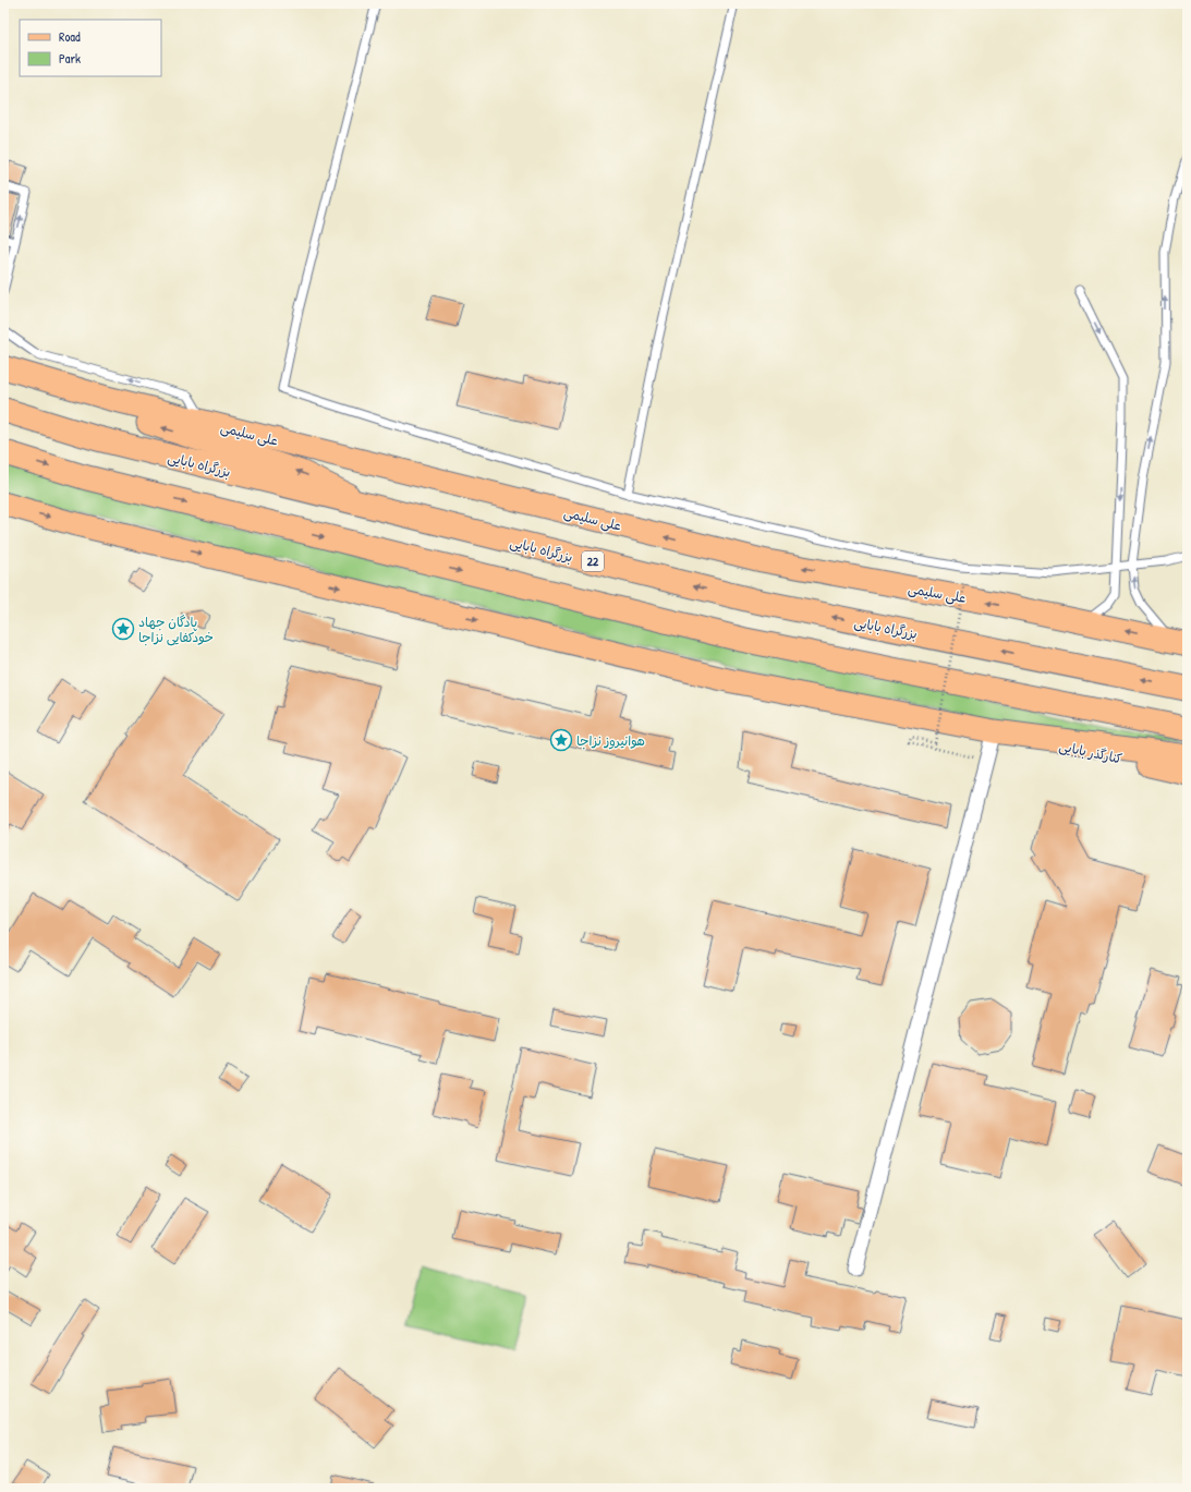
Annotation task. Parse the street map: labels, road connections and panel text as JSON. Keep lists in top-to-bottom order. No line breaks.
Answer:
{"streets":{"highway":["بزرگراه بابایی","22"],"main road":["علی سلیمی","کنارگذر بابایی"]},"places":{"place":["پادگان جهاد خودکفایی نزاجا","هوانیروز نزاجا"]},"legend":["Road","Park"]}
